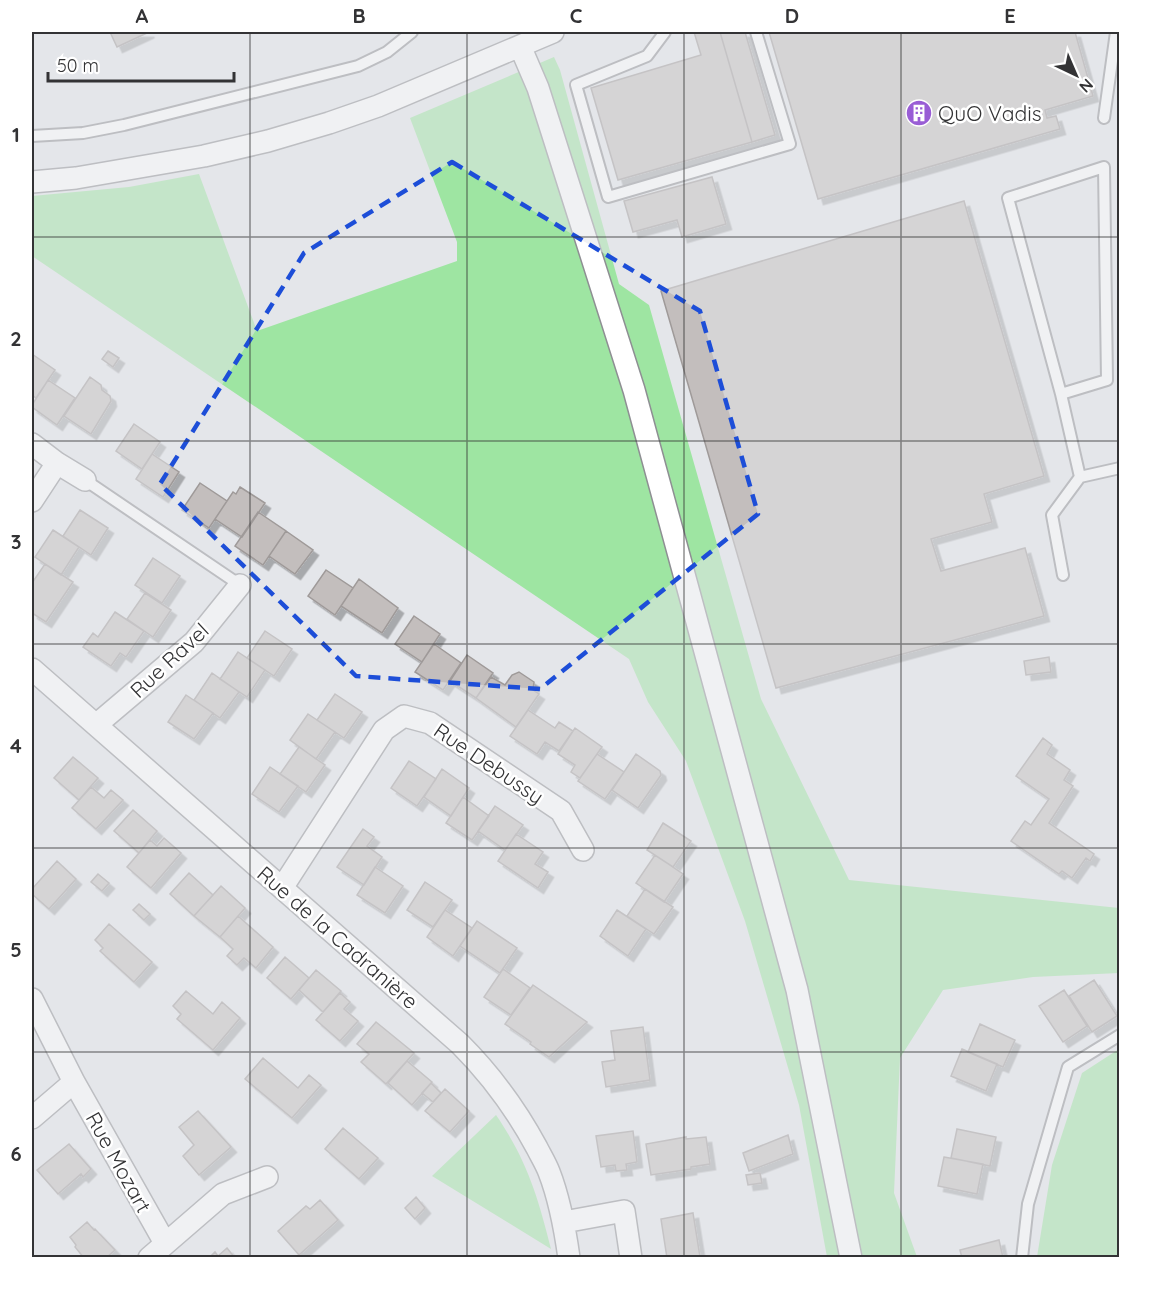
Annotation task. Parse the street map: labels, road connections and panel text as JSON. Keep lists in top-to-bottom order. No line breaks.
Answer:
{"streets":{"street":["Rue Ravel","Rue Debussy","Rue de la Cadranière","Rue Mozart"]},"crossings":[["Rue Ravel","Rue de la Cadranière"],["Rue Debussy","Rue de la Cadranière"]],"places":{"building":["QuO Vadis"]},"scale_bar":"50 m","north":"bottom right","grid":{"columns":["A","B","C","D","E"],"rows":["1","2","3","4","5","6"]}}
